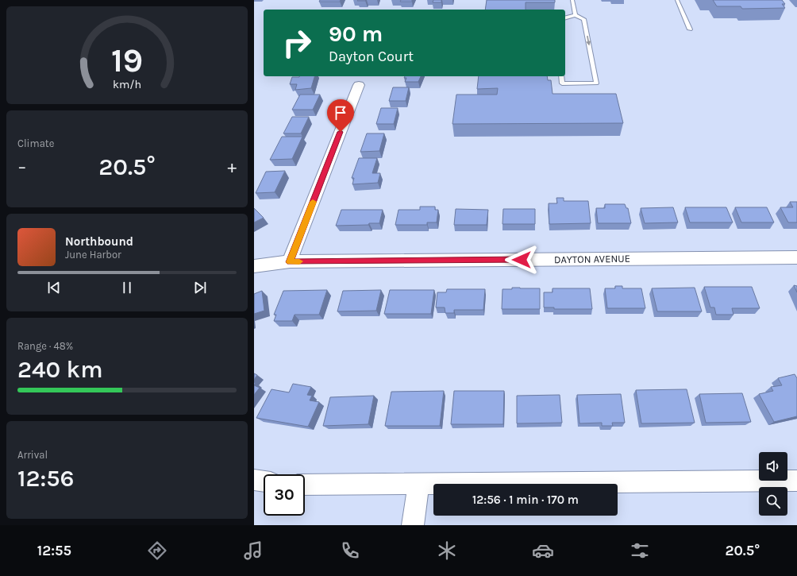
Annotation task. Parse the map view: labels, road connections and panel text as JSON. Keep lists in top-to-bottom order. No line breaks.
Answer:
{"streets":{"street":["DAYTON AVENUE"]},"page":{"turn":["90 m","Dayton Court"],"tile":["Climate",["Range · 48%","240 km"],["Arrival","12:56"]],"heat":["−","20.5°","+"],"song":["Northbound","June Harbor"],"limit":"30","trip":"12:56 · 1 min · 170 m","tabs":["12:55","20.5°"],"gauge":["19","km/h"]}}
